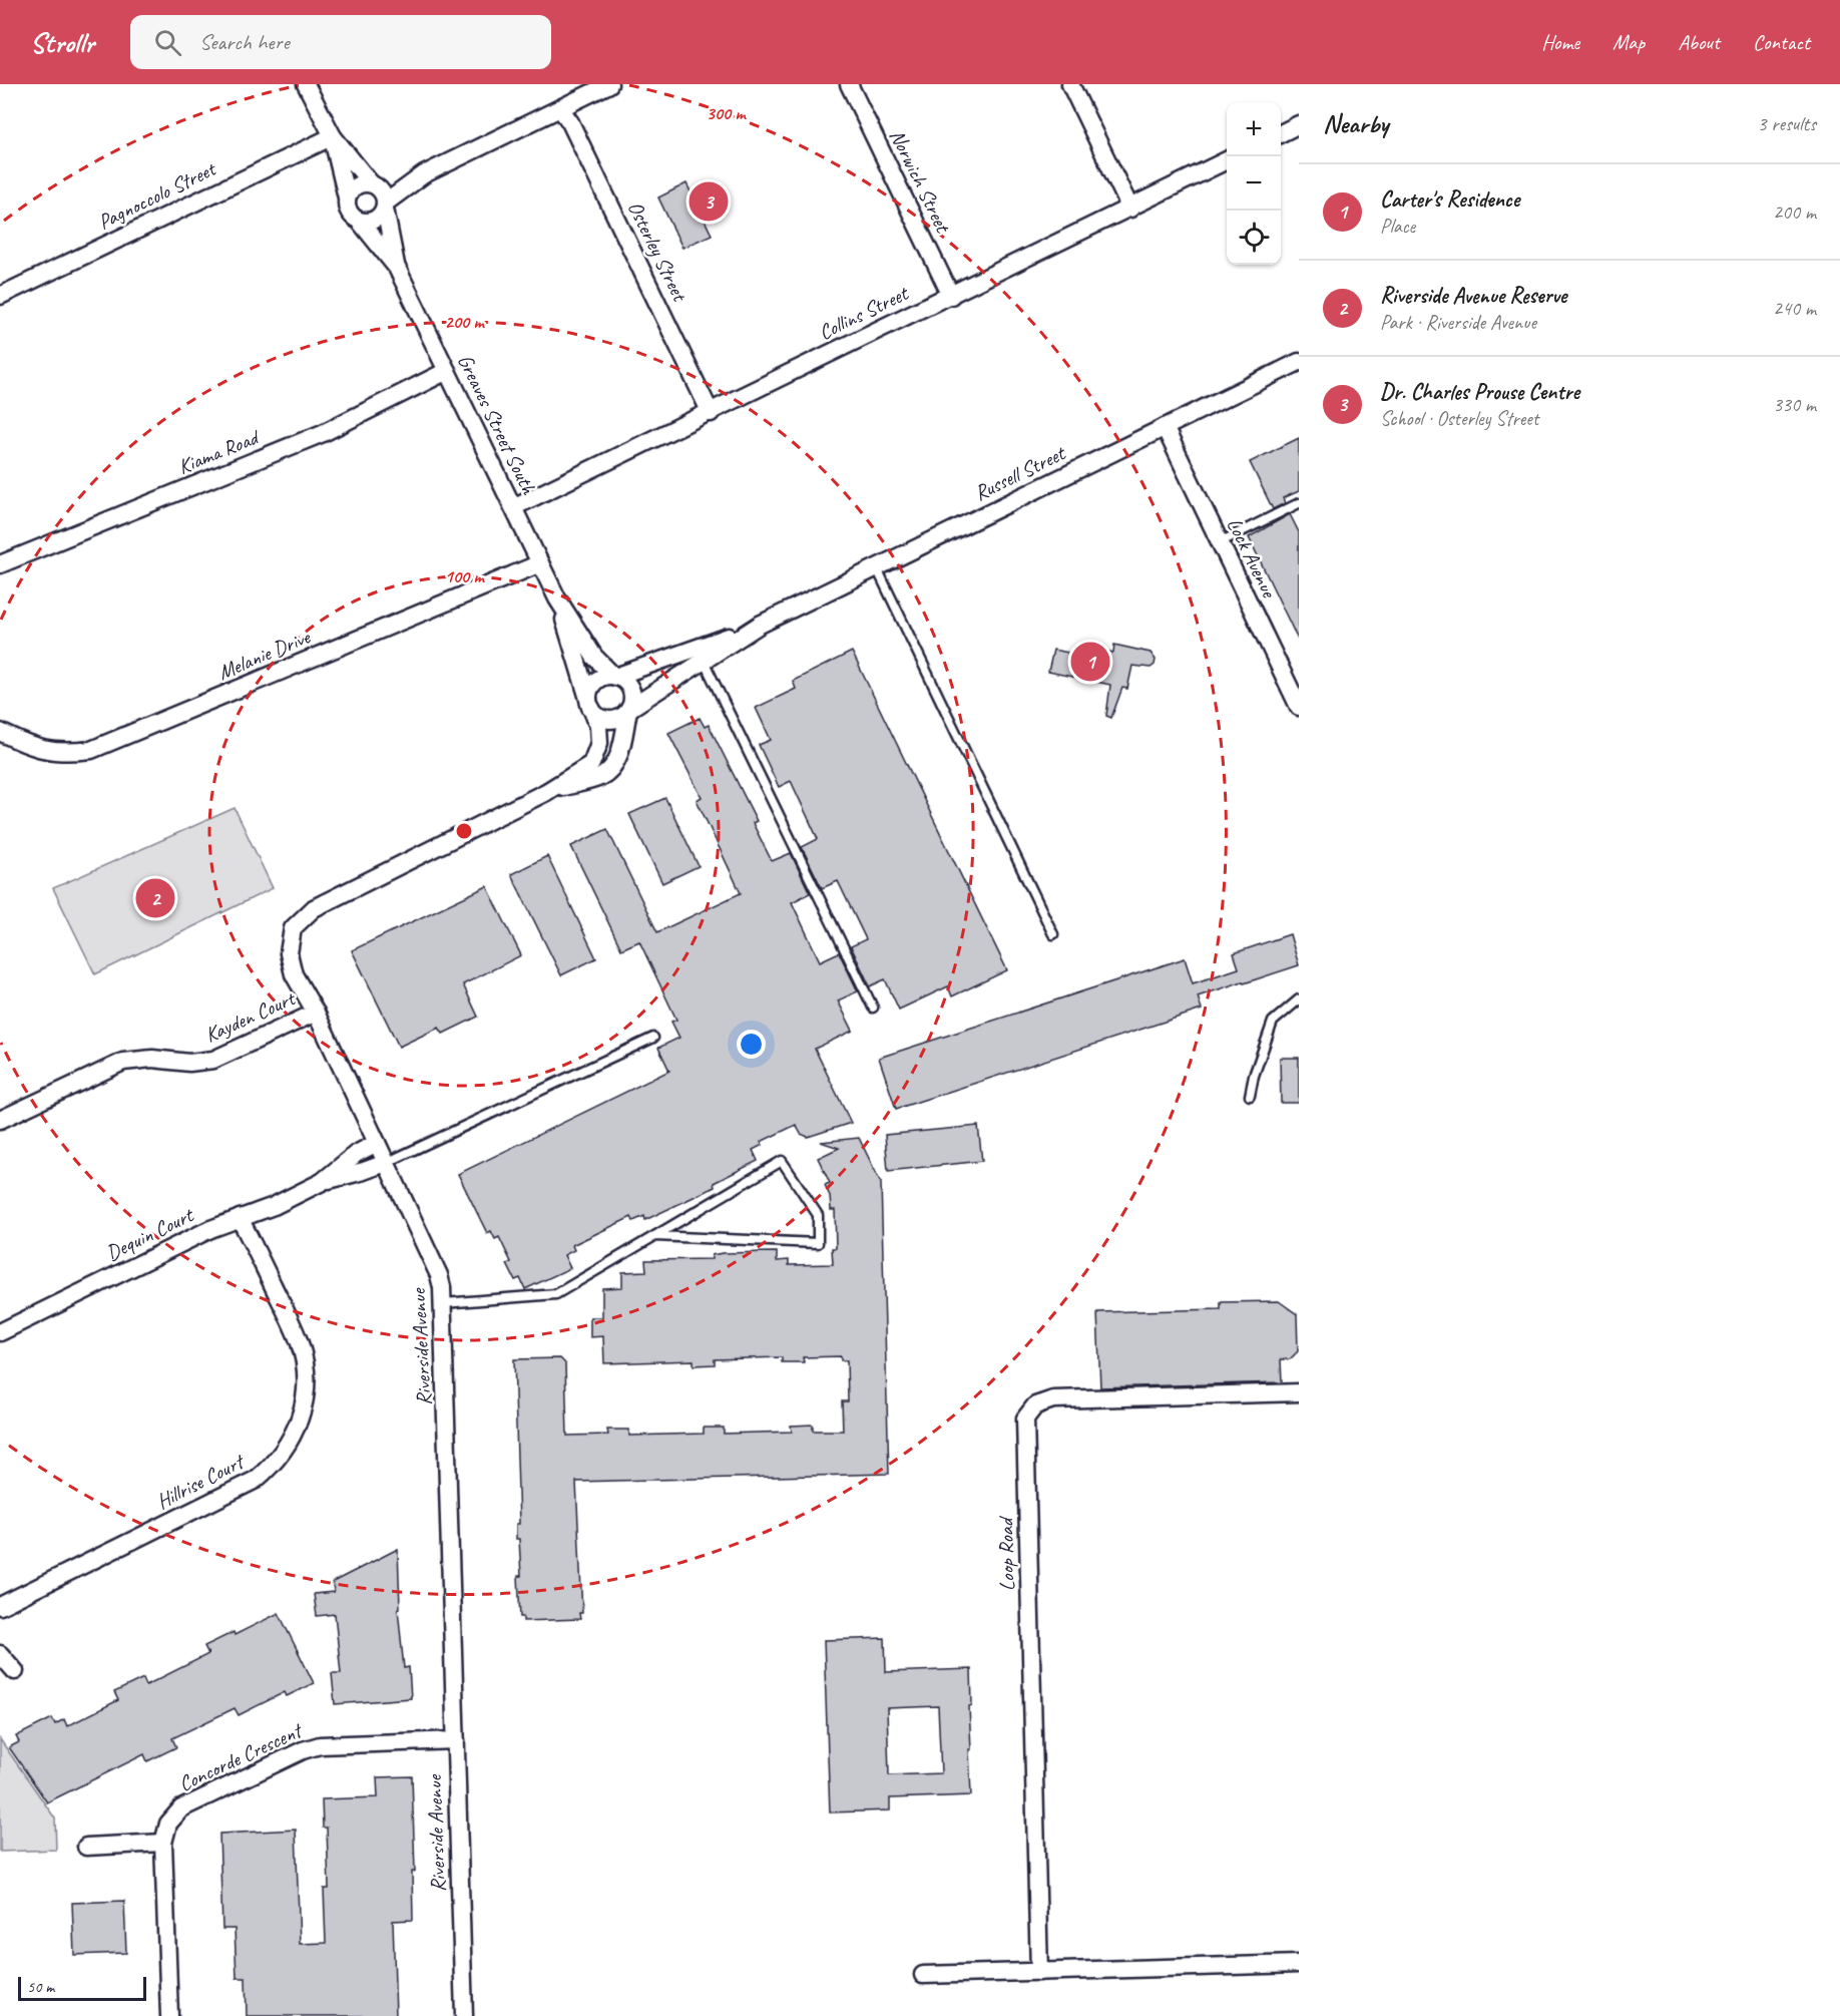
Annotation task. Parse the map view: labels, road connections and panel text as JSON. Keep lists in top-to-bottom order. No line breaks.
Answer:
{"streets":{"street":["Norwich Street","Pagnoccolo Street","Osterley Street","Collins Street","Greaves Street South","Kiama Road","Russell Street","Lock Avenue","Melanie Drive","Kayden Court","Dequin Court","Riverside Avenue","Hillrise Court","Loop Road","Concorde Crescent"]},"crossings":[["Norwich Street","Collins Street"],["Osterley Street","Collins Street"],["Collins Street","Greaves Street South"],["Greaves Street South","Kiama Road"],["Greaves Street South","Russell Street"],["Greaves Street South","Melanie Drive"],["Greaves Street South","Riverside Avenue"],["Russell Street","Lock Avenue"],["Russell Street","Riverside Avenue"],["Kayden Court","Riverside Avenue"],["Dequin Court","Riverside Avenue"],["Dequin Court","Hillrise Court"],["Riverside Avenue","Concorde Crescent"]],"scale_bar":"50 m","page":{"header":"Strollr","search":"Search here","nav":["Home","Map","About","Contact"],"heading":["Nearby","3 results"],"map_buttons":["+","−"],"list":[{"mark":"1","name":"Carter's Residence","note":"Place","value":"200 m"},{"mark":"2","name":"Riverside Avenue Reserve","note":"Park · Riverside Avenue","value":"240 m"},{"mark":"3","name":"Dr. Charles Prouse Centre","note":"School · Osterley Street","value":"330 m"}],"pins":["3","1","2"],"scale":"50 m"},"rings":["300 m","200 m","100 m"]}
